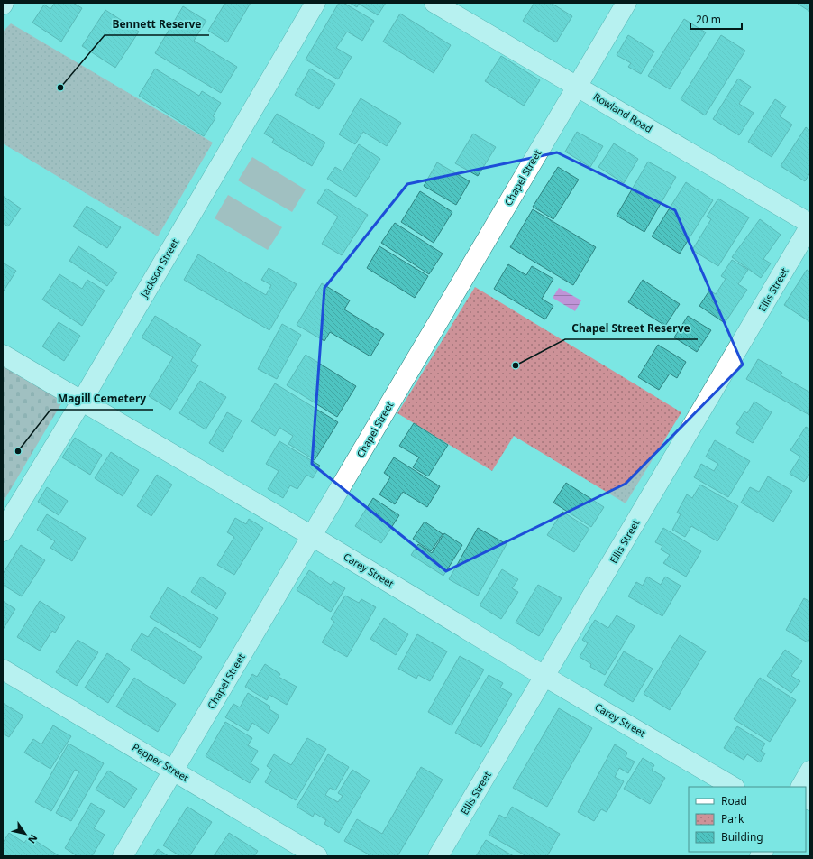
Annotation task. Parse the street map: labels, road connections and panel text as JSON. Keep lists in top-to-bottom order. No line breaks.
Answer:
{"streets":{"street":["Rowland Road","Chapel Street","Jackson Street","Ellis Street","Carey Street","Pepper Street"]},"crossings":[["Rowland Road","Chapel Street"],["Rowland Road","Ellis Street"],["Chapel Street","Carey Street"],["Chapel Street","Pepper Street"],["Jackson Street","Carey Street"],["Ellis Street","Carey Street"]],"places":["Bennett Reserve","Chapel Street Reserve","Magill Cemetery"],"legend":["Road","Park","Building"],"scale_bar":"20 m","north":"bottom right"}
